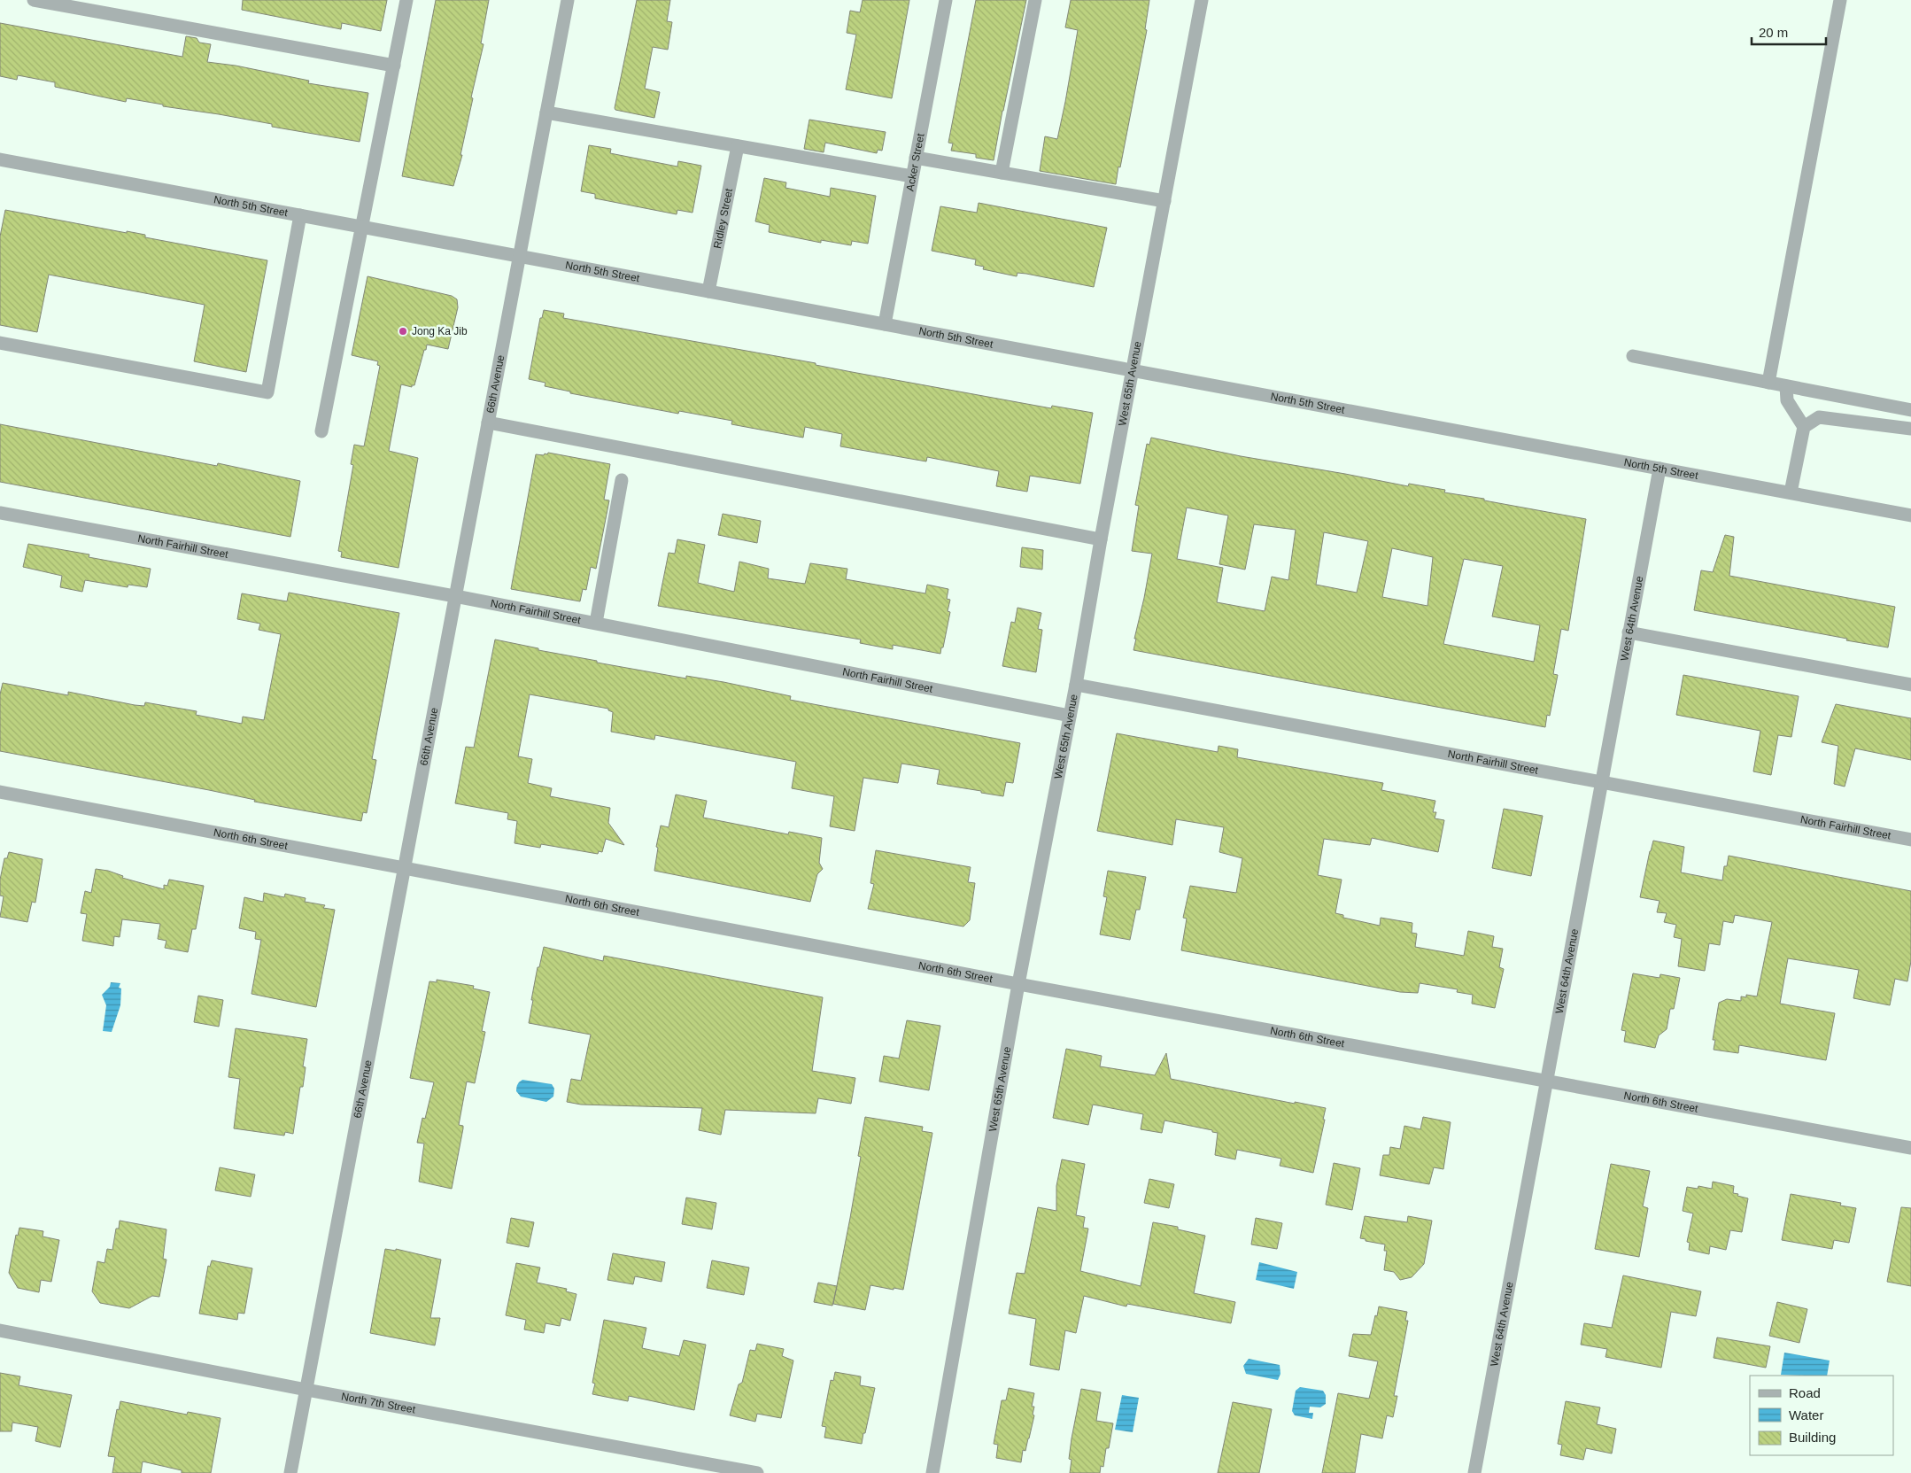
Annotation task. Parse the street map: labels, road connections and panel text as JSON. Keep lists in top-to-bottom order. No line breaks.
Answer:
{"streets":{"street":["Acker Street","North 5th Street","Ridley Street","66th Avenue","West 65th Avenue","North Fairhill Street","West 64th Avenue","North 6th Street","North 7th Street"]},"crossings":[["Acker Street","North 5th Street"],["North 5th Street","Ridley Street"],["North 5th Street","66th Avenue"],["North 5th Street","West 65th Avenue"],["North 5th Street","West 64th Avenue"],["66th Avenue","North Fairhill Street"],["66th Avenue","North 6th Street"],["66th Avenue","North 7th Street"],["West 65th Avenue","North Fairhill Street"],["West 65th Avenue","North 6th Street"],["North Fairhill Street","West 64th Avenue"],["West 64th Avenue","North 6th Street"]],"places":["Jong Ka Jib"],"legend":["Road","Water","Building"],"scale_bar":"20 m"}
